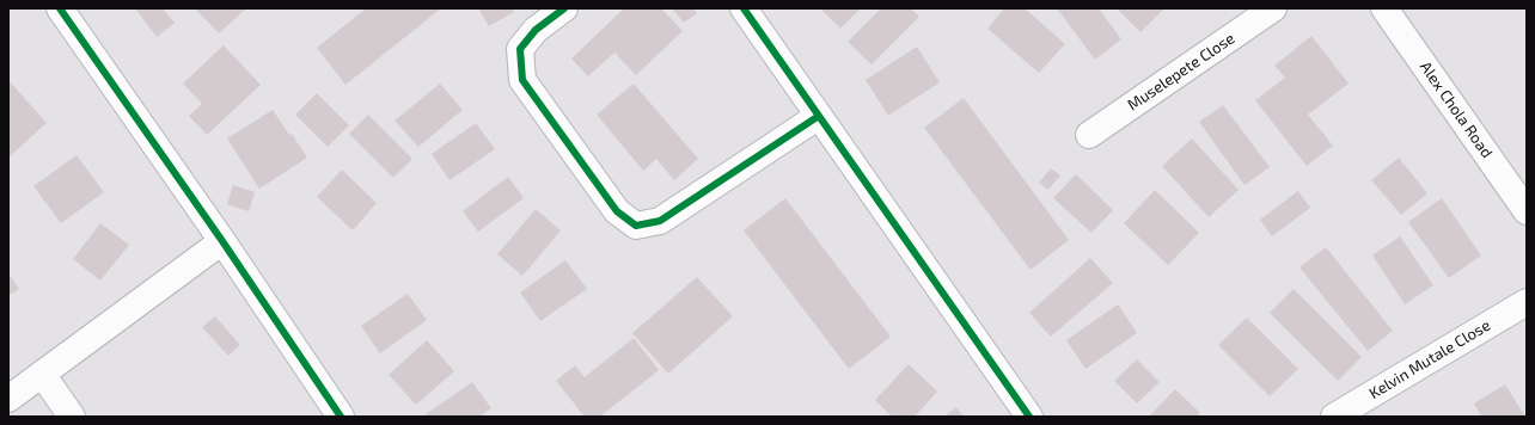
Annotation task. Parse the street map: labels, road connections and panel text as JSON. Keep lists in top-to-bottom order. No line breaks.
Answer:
{"streets":{"street":["Muselepete Close","Alex Chola Road","Kelvin Mutale Close"]}}
